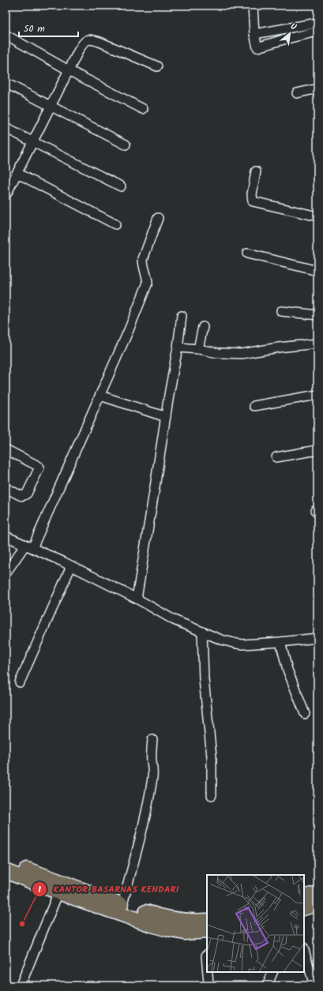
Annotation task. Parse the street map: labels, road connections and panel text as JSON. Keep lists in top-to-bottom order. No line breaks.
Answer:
{"places":["KANTOR BASARNAS KENDARI"],"scale_bar":"50 m","north":"top right"}
